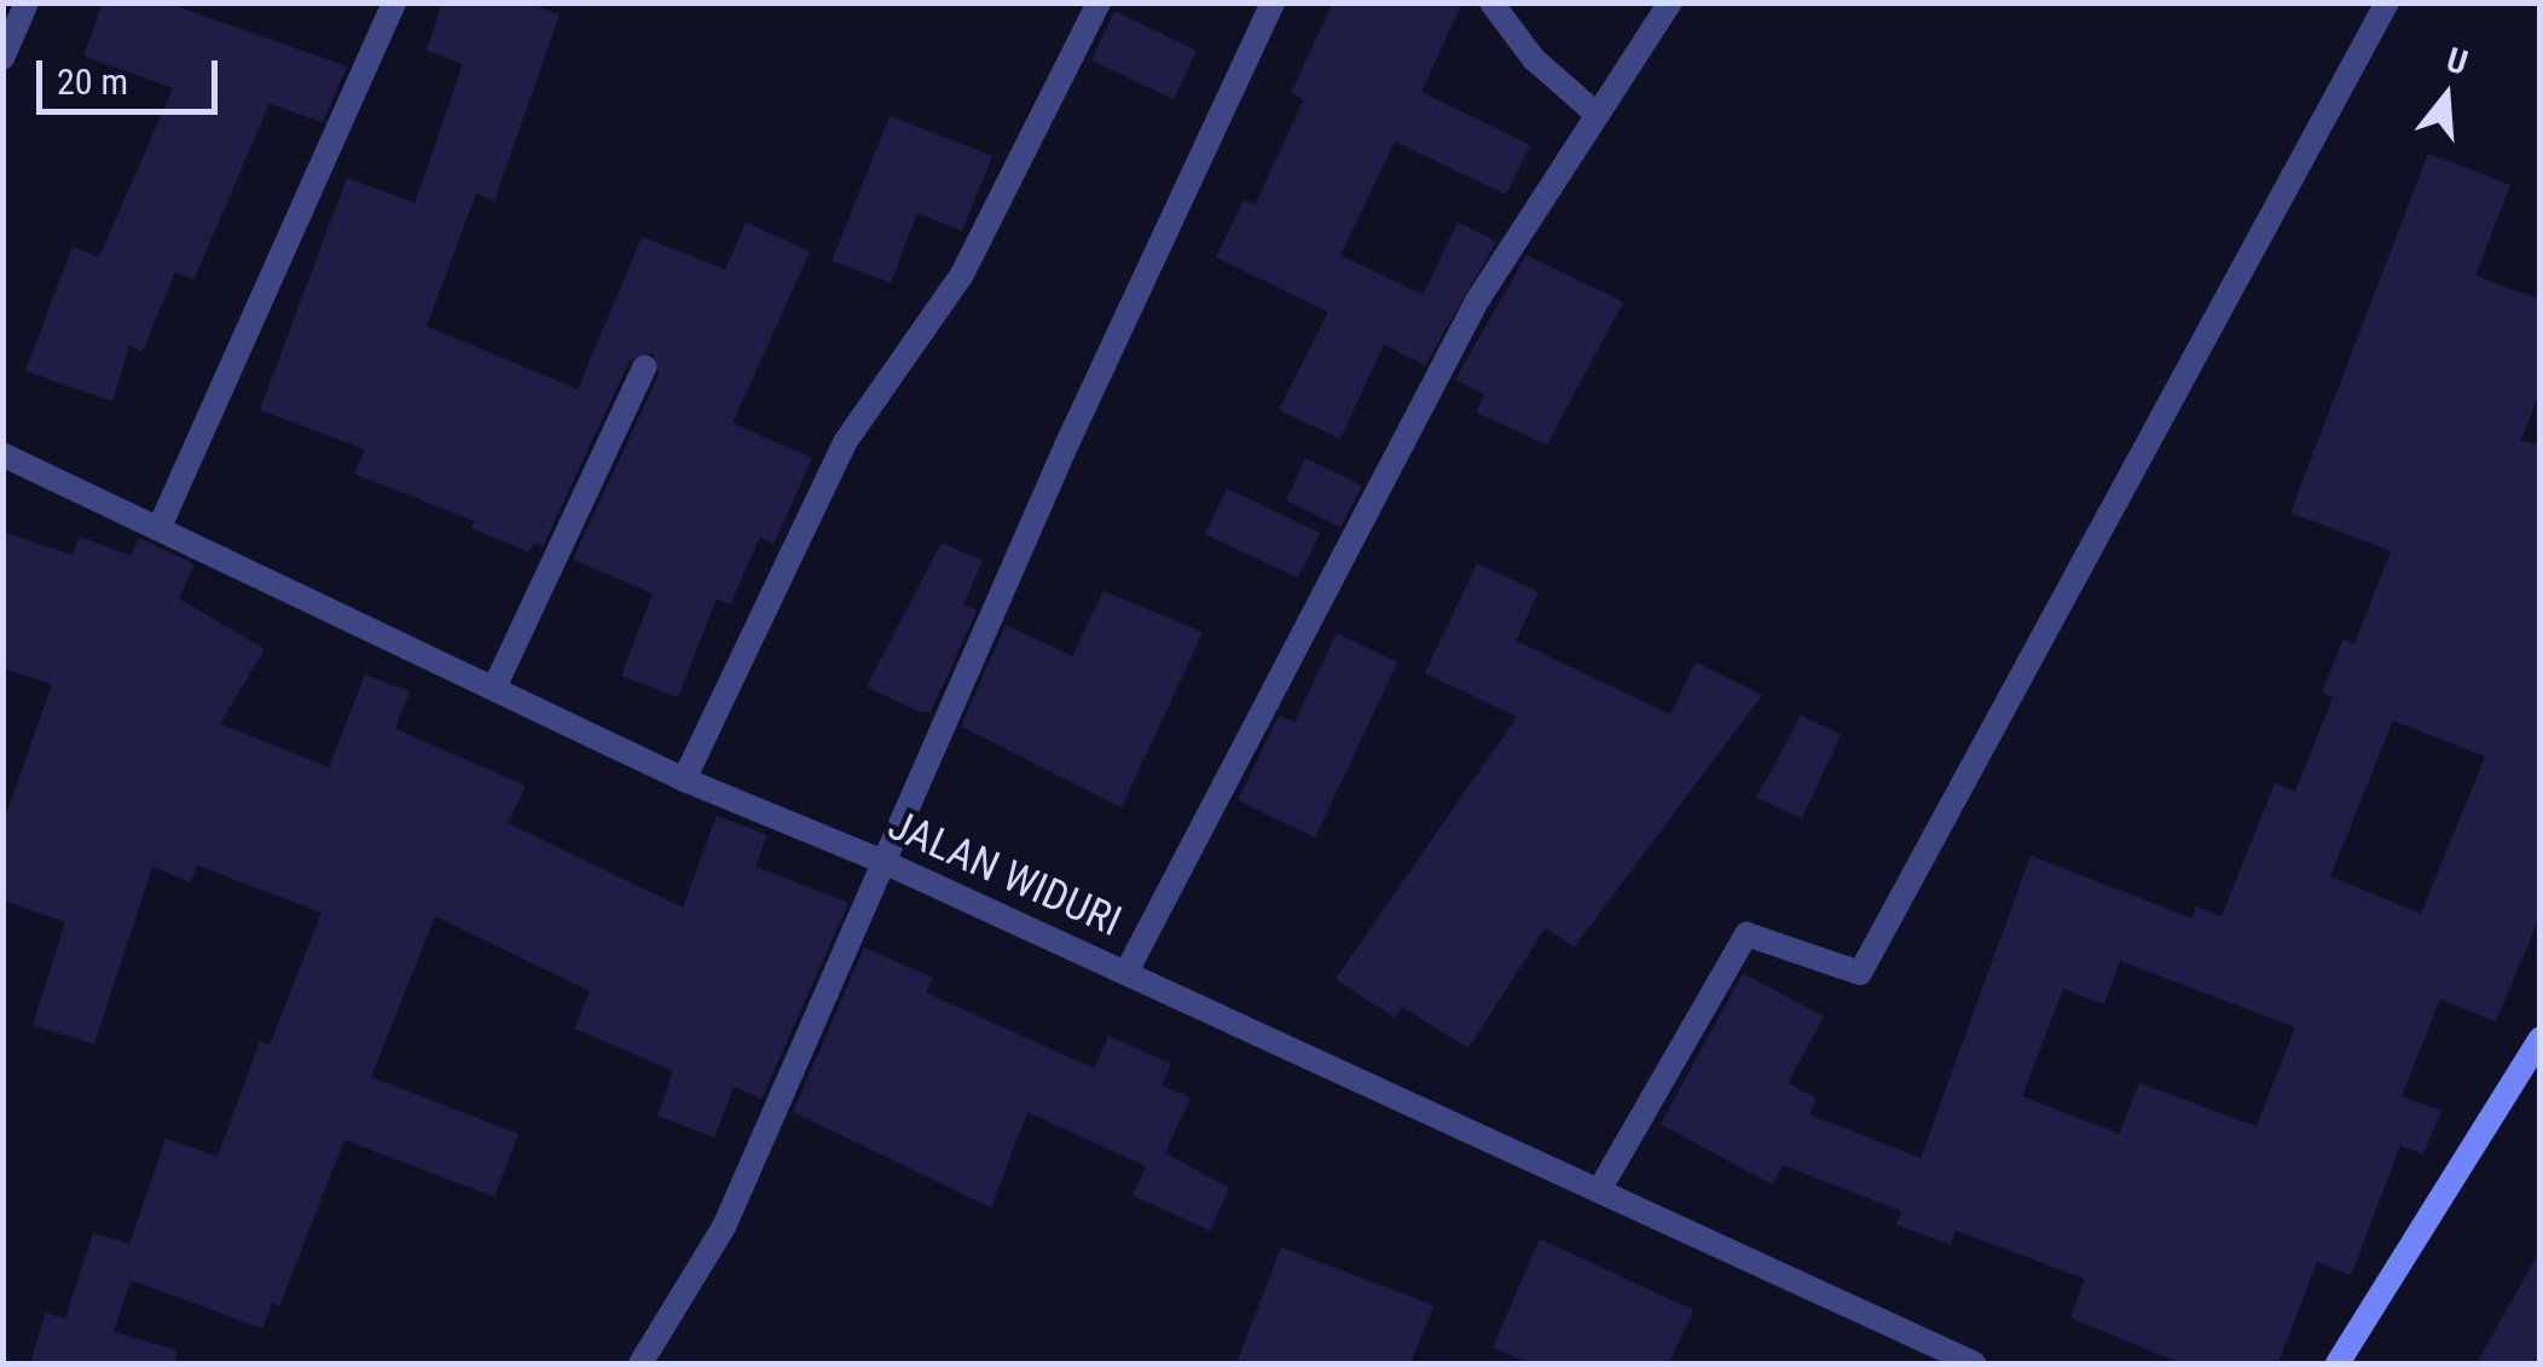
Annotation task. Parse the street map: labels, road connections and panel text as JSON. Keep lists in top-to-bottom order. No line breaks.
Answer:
{"streets":{"street":["JALAN WIDURI"]},"scale_bar":"20 m","north":"top"}
